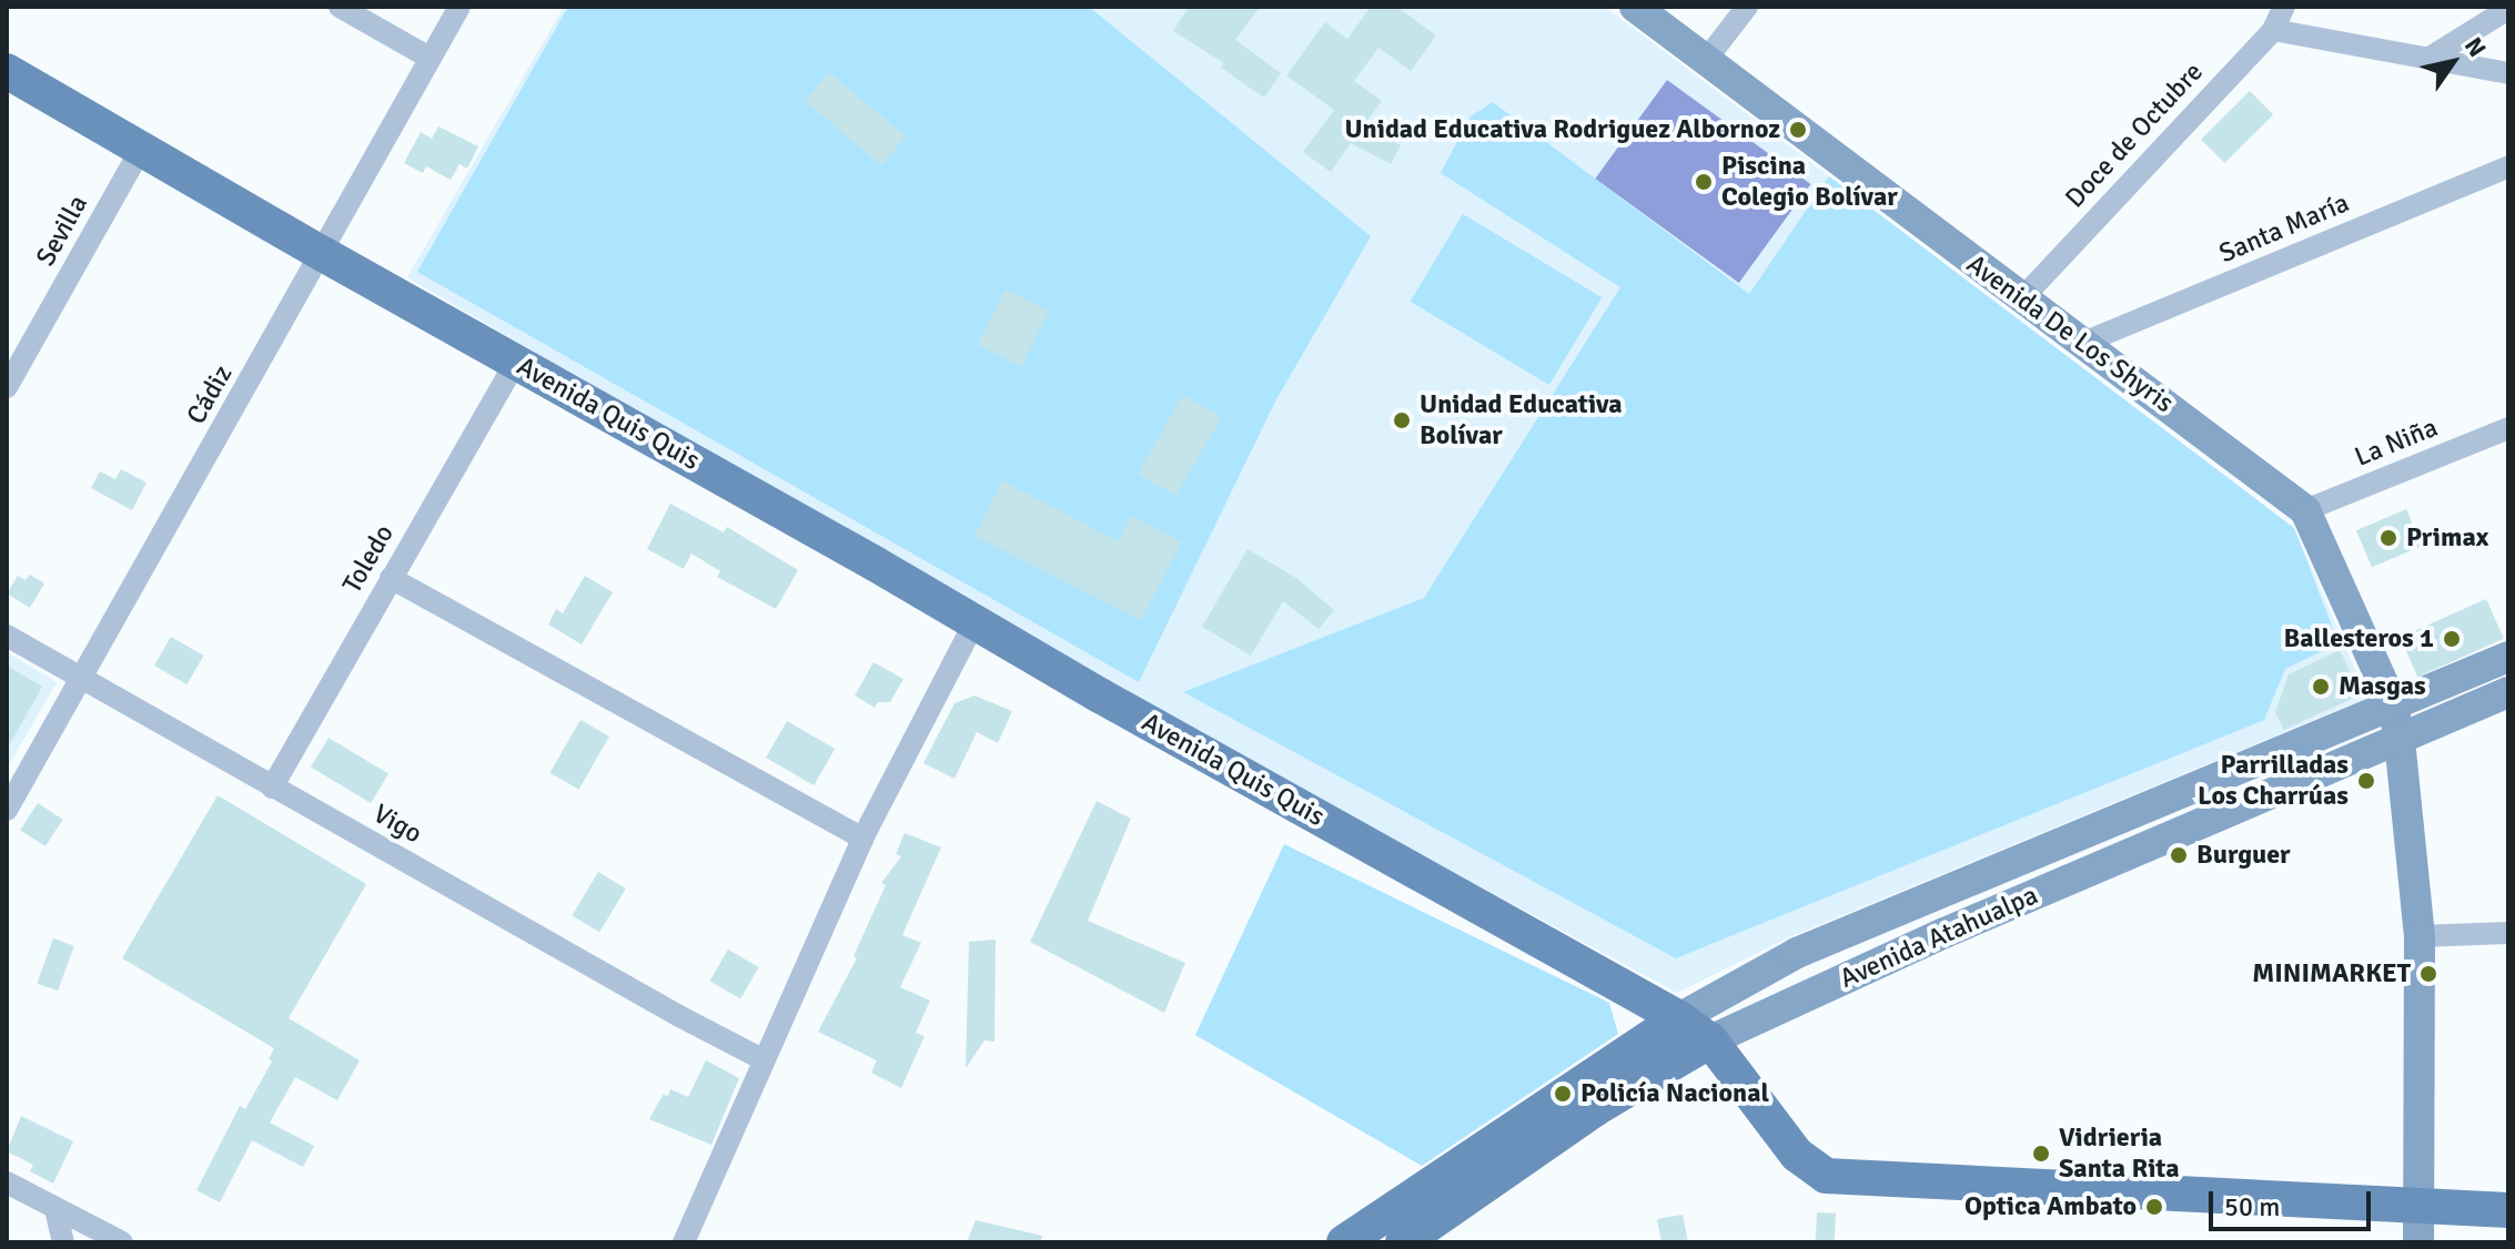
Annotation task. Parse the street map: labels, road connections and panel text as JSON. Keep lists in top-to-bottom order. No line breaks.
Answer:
{"streets":{"main road":["Avenida De Los Shyris","Avenida Quis Quis","Avenida Atahualpa"],"street":["Doce de Octubre","Santa María","Sevilla","Cádiz","La Niña","Toledo","Vigo"]},"crossings":[["Doce de Octubre","Avenida De Los Shyris"],["Santa María","Avenida De Los Shyris"],["Sevilla","Avenida Quis Quis"],["Avenida De Los Shyris","Avenida Quis Quis"],["Avenida De Los Shyris","La Niña"],["Avenida De Los Shyris","Avenida Atahualpa"],["Cádiz","Avenida Quis Quis"],["Cádiz","Vigo"],["Avenida Quis Quis","Toledo"],["Avenida Quis Quis","Avenida Atahualpa"],["Toledo","Vigo"]],"places":["Unidad Educativa Rodriguez Albornoz","Piscina Colegio Bolívar","Unidad Educativa Bolívar","Primax","Ballesteros 1","Masgas","Parrilladas Los Charrúas","Burguer","MINIMARKET","Policía Nacional","Vidrieria Santa Rita","Optica Ambato"],"scale_bar":"50 m","north":"top right"}
